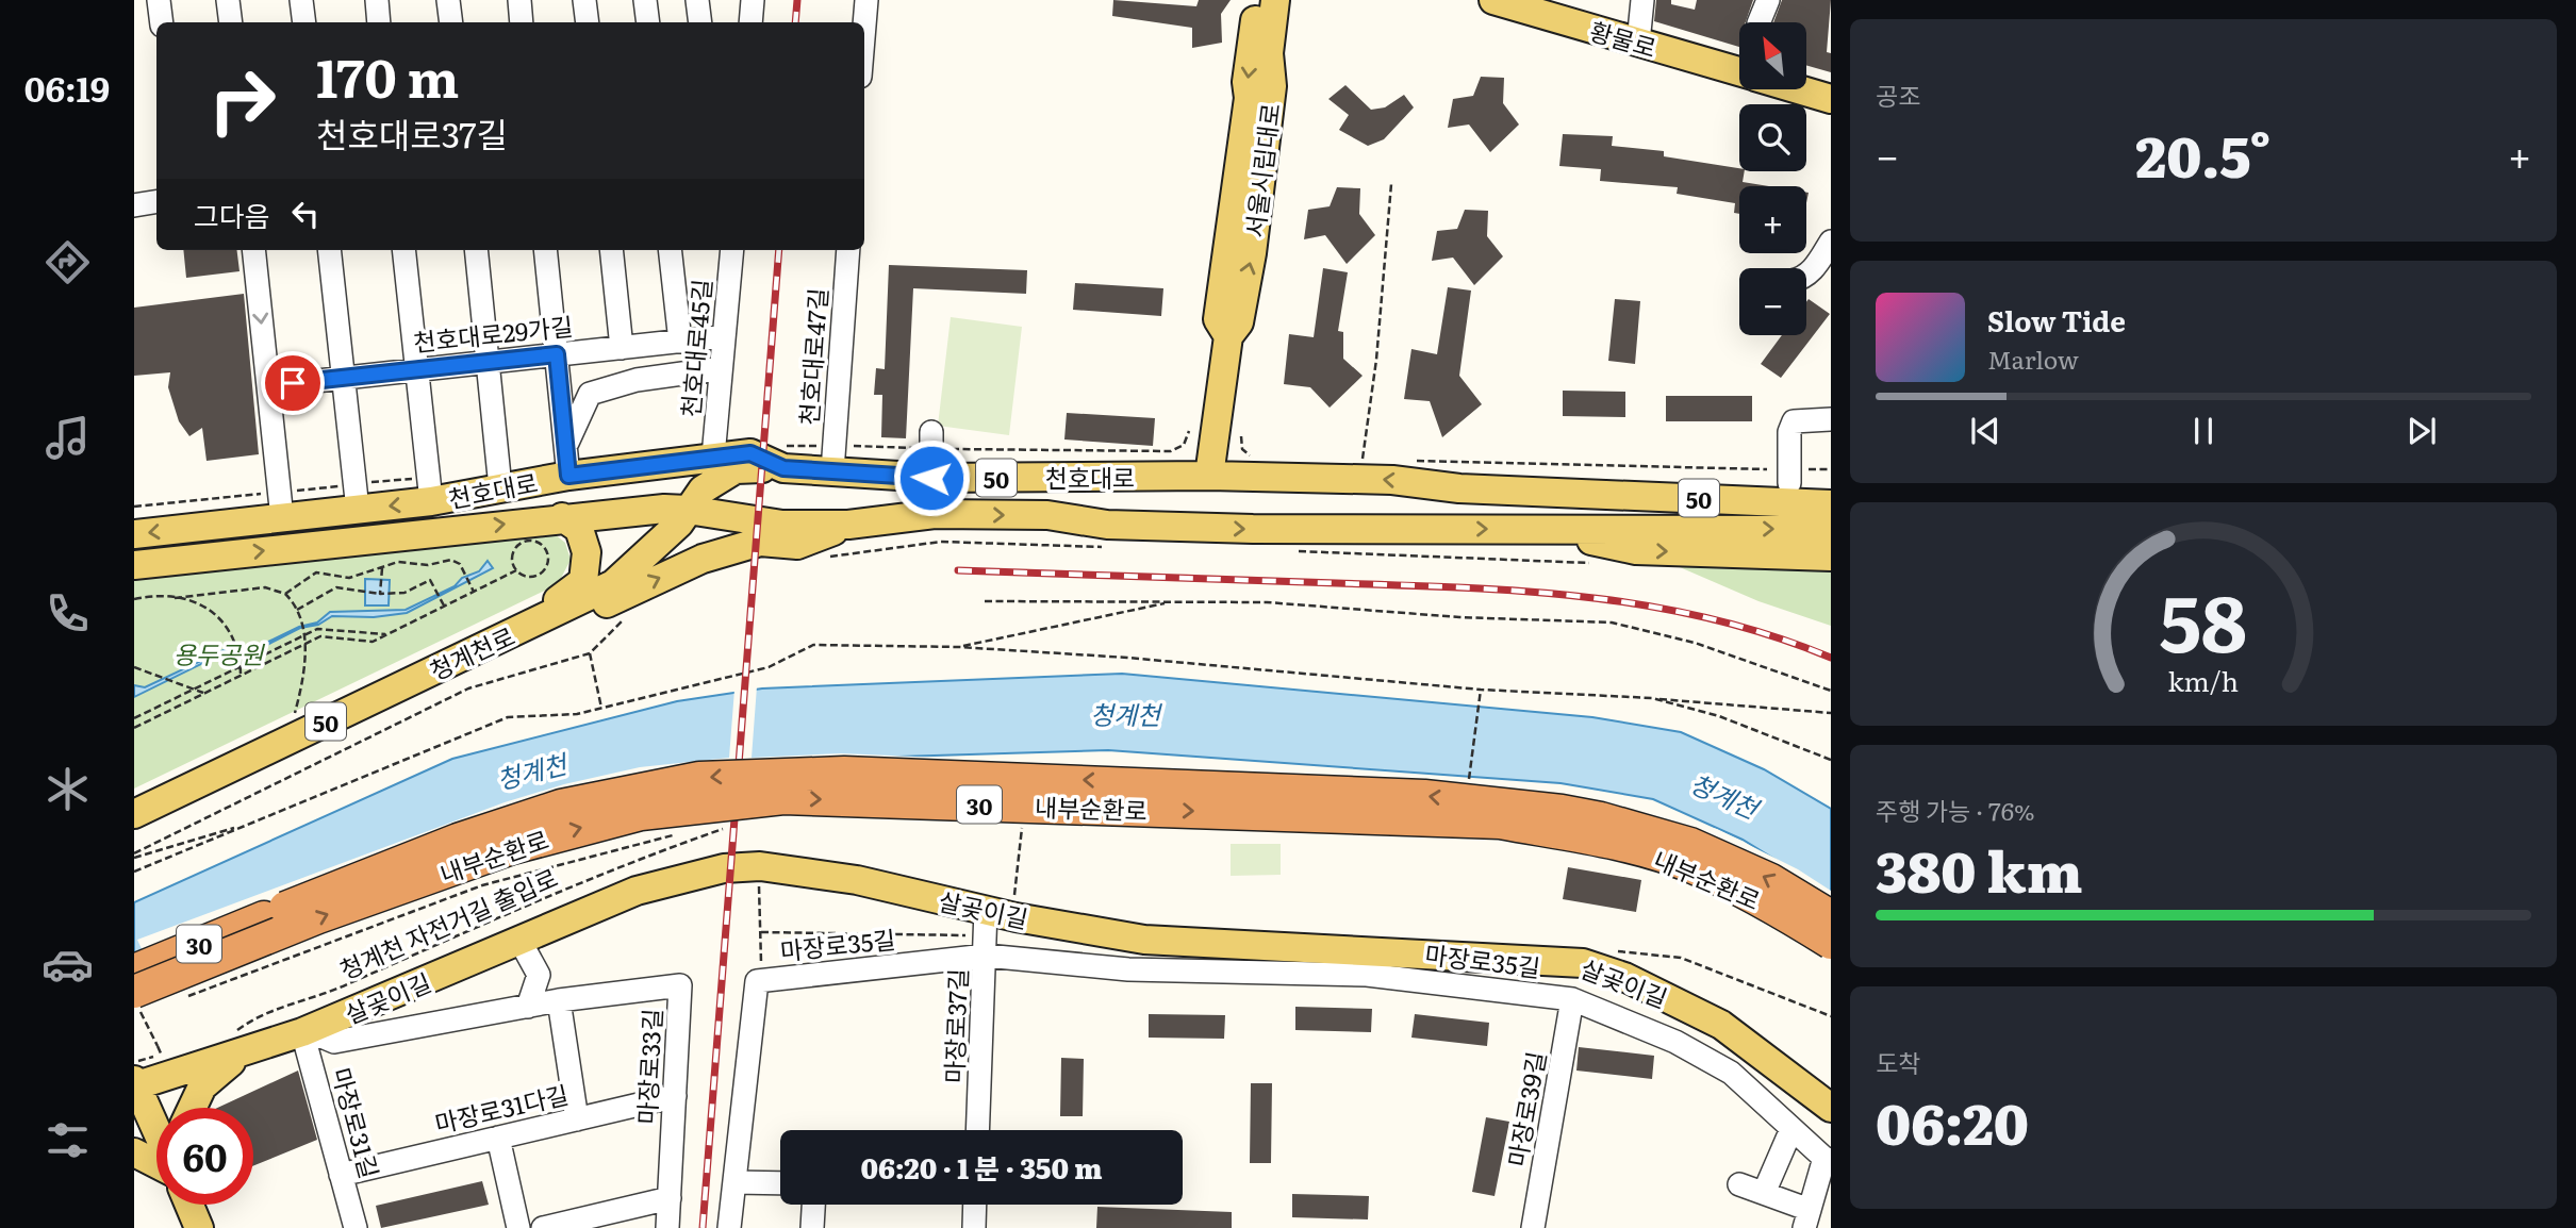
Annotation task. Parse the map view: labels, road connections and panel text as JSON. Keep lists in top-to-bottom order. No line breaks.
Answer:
{"streets":{"highway":["30","내부순환로"],"main road":["황물로","서울시립대로","천호대로","50","청계천로","살곶이길"],"street":["천호대로29가길","천호대로45길","천호대로47길","마장로35길","마장로37길","마장로33길","마장로31다길","마장로39길","마장로31길"],"path":["청계천 자전거길 출입로"]},"crossings":[["서울시립대로","천호대로"],["천호대로29가길","천호대로45길"],["천호대로45길","천호대로"],["천호대로47길","천호대로"],["천호대로","청계천로"],["살곶이길","청계천 자전거길 출입로"],["살곶이길","마장로37길"],["살곶이길","마장로33길"],["살곶이길","마장로31길"],["마장로35길","마장로37길"],["마장로35길","마장로39길"],["마장로33길","마장로31다길"],["마장로33길","마장로31길"],["마장로31다길","마장로31길"]],"water":["청계천"],"parks":["용두공원"],"north":"top left","page":{"tabs":"06:19","tile":["공조",["주행 가능 · 76%","380 km"],["도착","06:20"]],"map_buttons":["+","−"],"turn":["170 m","천호대로37길"],"heat":["−","20.5°","+"],"then":"그다음","song":["Slow Tide","Marlow"],"limit":"60","trip":"06:20 · 1 분 · 350 m","gauge":["58","km/h"]}}
